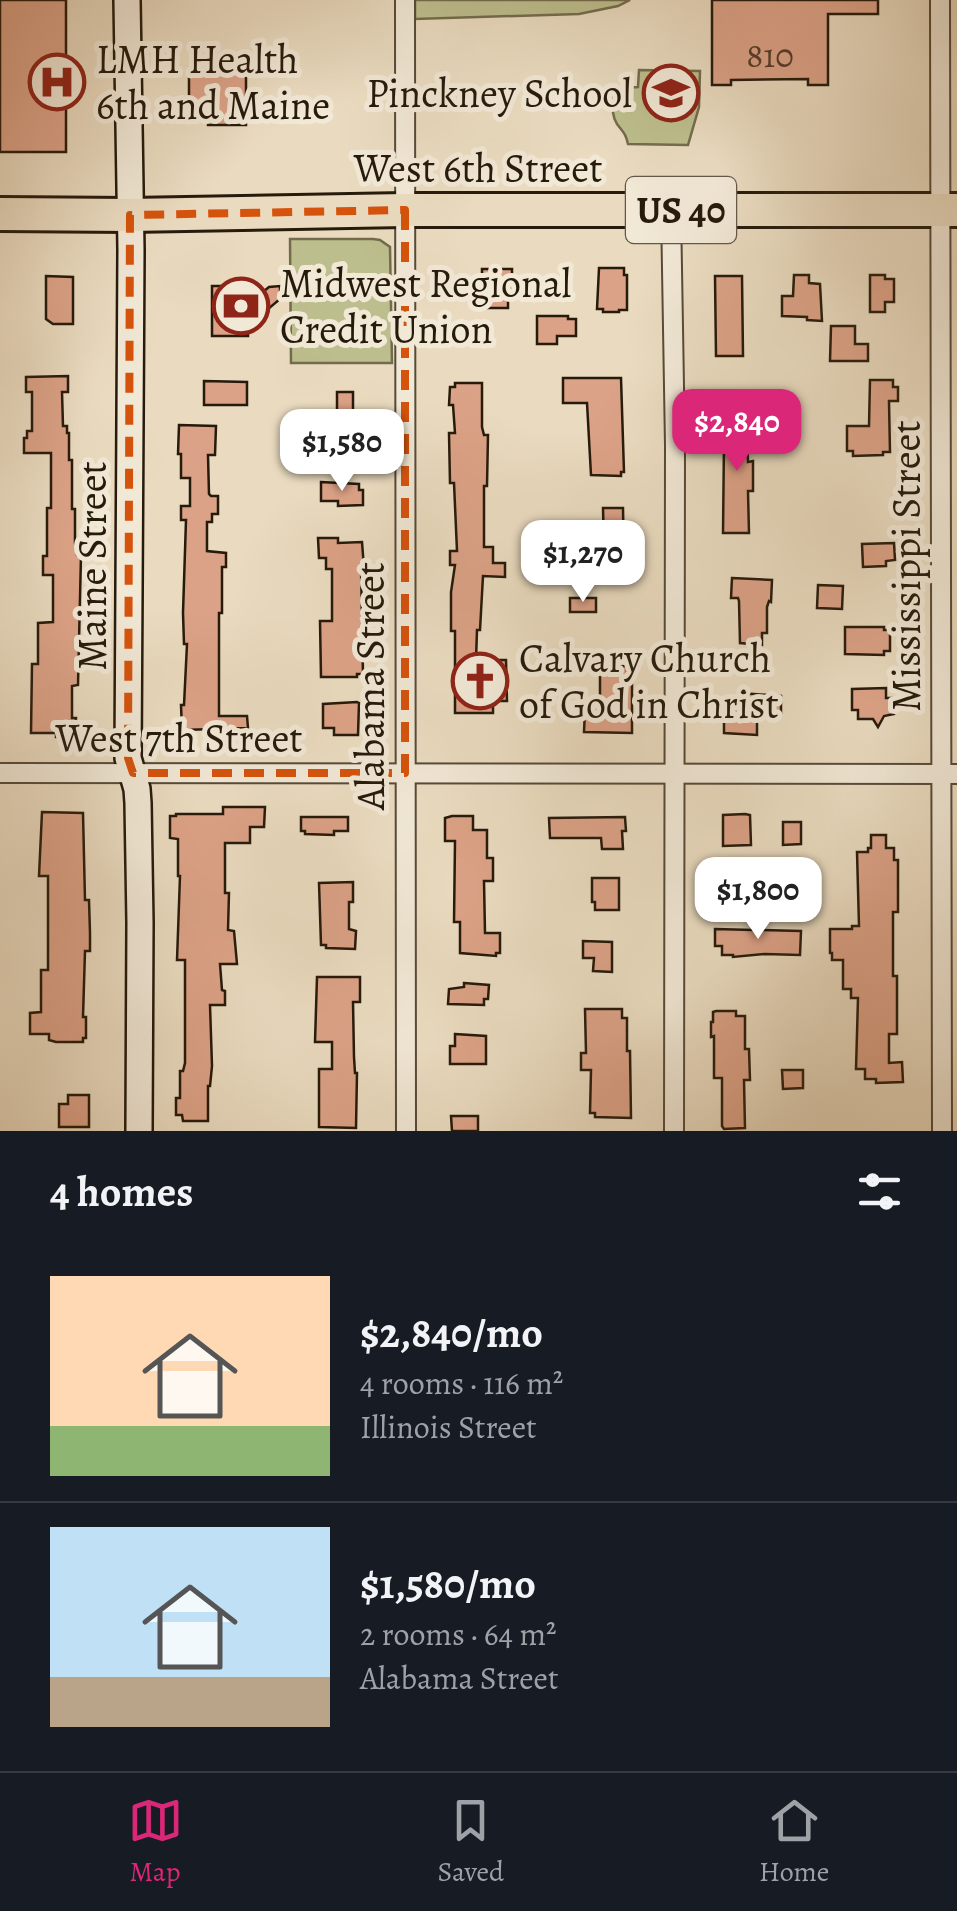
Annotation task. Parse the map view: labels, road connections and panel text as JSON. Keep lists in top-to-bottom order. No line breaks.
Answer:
{"streets":{"highway":["West 6th Street","US 40"],"street":["Maine Street","Mississippi Street","Alabama Street","West 7th Street"]},"crossings":[["West 6th Street","Maine Street"],["West 6th Street","Mississippi Street"],["West 6th Street","Alabama Street"],["Maine Street","West 7th Street"],["Mississippi Street","West 7th Street"],["Alabama Street","West 7th Street"]],"places":{"hospital":["LMH Health 6th and Maine"],"school or university":["Pinckney School"],"bank":["Midwest Regional Credit Union"],"church":["Calvary Church of God in Christ"]},"house_numbers":["810"],"page":{"price":["$2,840","$1,580","$1,270","$1,800"],"heading":"4 homes","list":[{"name":"$2,840/mo","note":"4 rooms · 116 m² · Illinois Street"},{"name":"$1,580/mo","note":"2 rooms · 64 m² · Alabama Street"}],"tabs":["Map","Saved","Home"]}}
